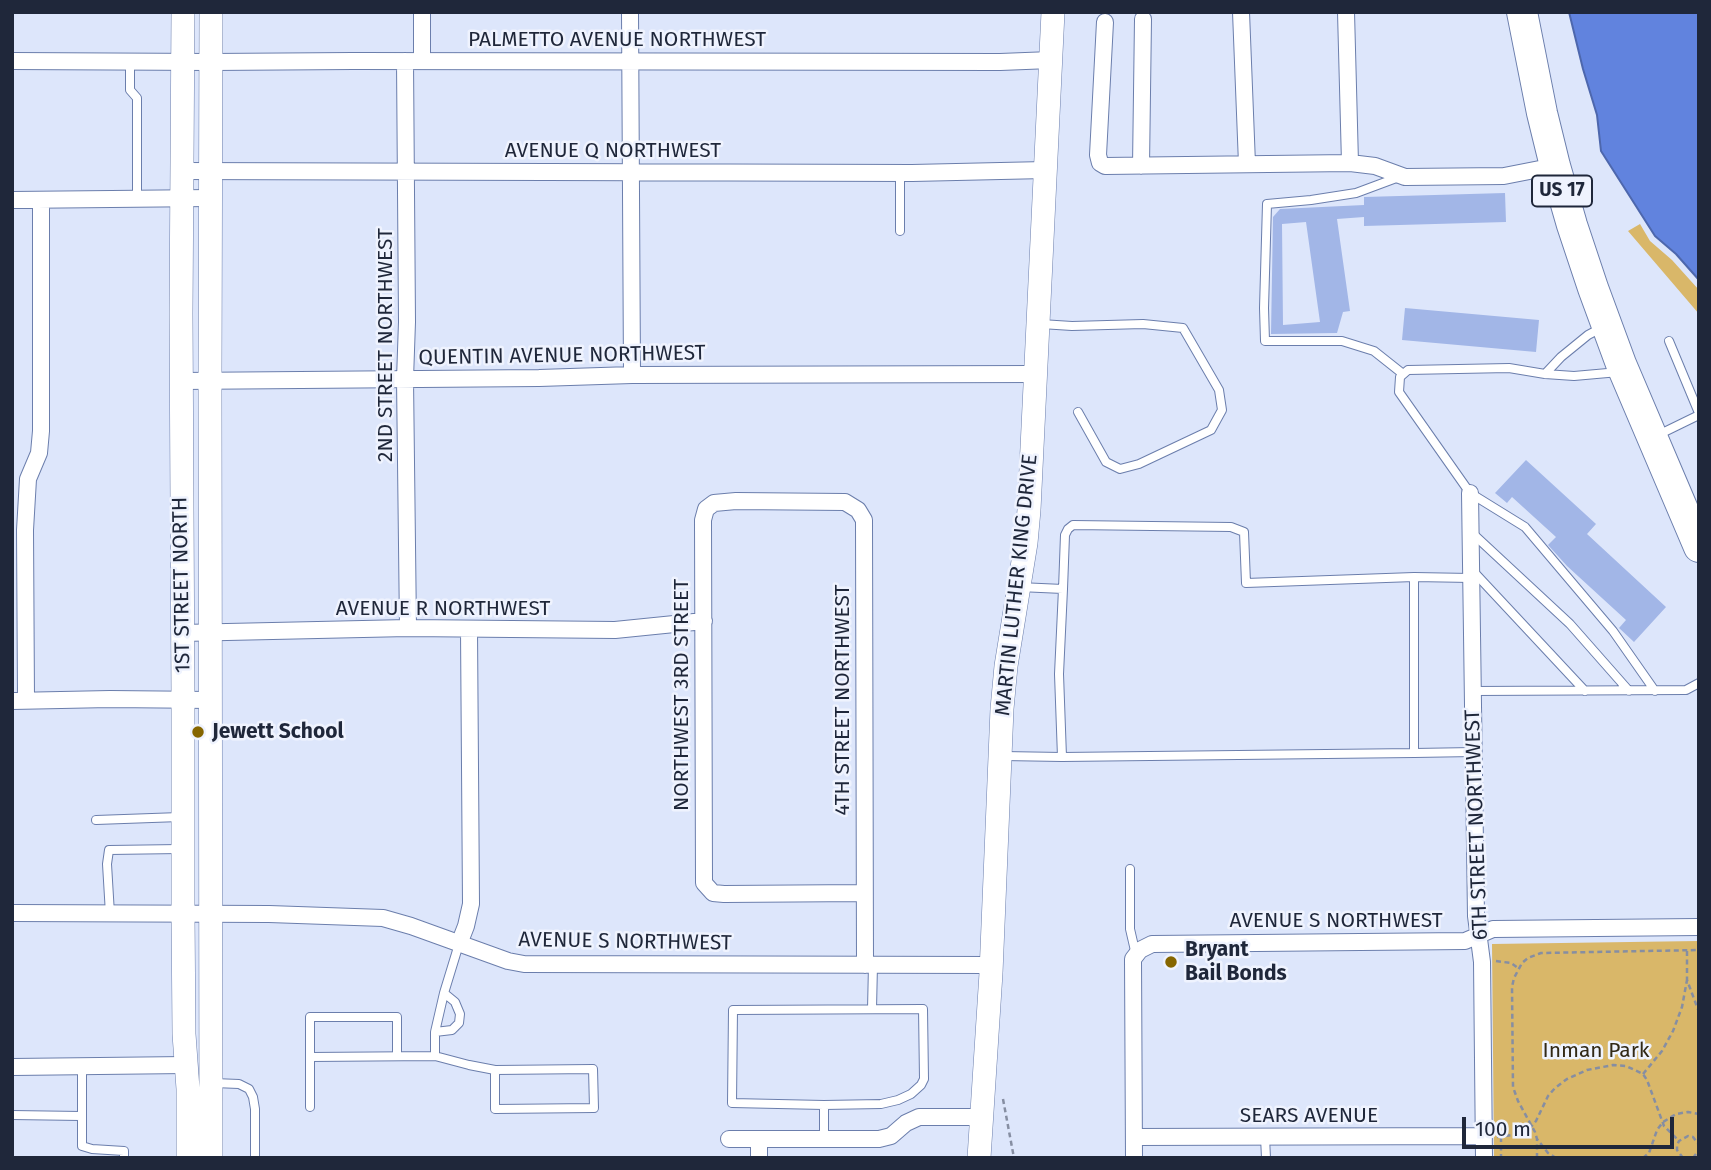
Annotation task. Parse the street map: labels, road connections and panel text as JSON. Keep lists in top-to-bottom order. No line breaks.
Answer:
{"streets":{"highway":["US 17"],"main road":["1ST STREET NORTH","MARTIN LUTHER KING DRIVE"],"street":["PALMETTO AVENUE NORTHWEST","AVENUE Q NORTHWEST","2ND STREET NORTHWEST","QUENTIN AVENUE NORTHWEST","AVENUE R NORTHWEST","NORTHWEST 3RD STREET","4TH STREET NORTHWEST","6TH STREET NORTHWEST","AVENUE S NORTHWEST","SEARS AVENUE"]},"crossings":[["PALMETTO AVENUE NORTHWEST","2ND STREET NORTHWEST"],["PALMETTO AVENUE NORTHWEST","1ST STREET NORTH"],["PALMETTO AVENUE NORTHWEST","MARTIN LUTHER KING DRIVE"],["AVENUE Q NORTHWEST","2ND STREET NORTHWEST"],["AVENUE Q NORTHWEST","1ST STREET NORTH"],["AVENUE Q NORTHWEST","MARTIN LUTHER KING DRIVE"],["2ND STREET NORTHWEST","QUENTIN AVENUE NORTHWEST"],["2ND STREET NORTHWEST","AVENUE R NORTHWEST"],["QUENTIN AVENUE NORTHWEST","1ST STREET NORTH"],["QUENTIN AVENUE NORTHWEST","MARTIN LUTHER KING DRIVE"],["1ST STREET NORTH","AVENUE R NORTHWEST"],["1ST STREET NORTH","AVENUE S NORTHWEST"],["MARTIN LUTHER KING DRIVE","AVENUE S NORTHWEST"],["AVENUE R NORTHWEST","NORTHWEST 3RD STREET"],["NORTHWEST 3RD STREET","4TH STREET NORTHWEST"],["4TH STREET NORTHWEST","AVENUE S NORTHWEST"],["6TH STREET NORTHWEST","AVENUE S NORTHWEST"],["6TH STREET NORTHWEST","SEARS AVENUE"]],"parks":["Inman Park"],"places":["Jewett School","Bryant Bail Bonds"],"scale_bar":"100 m"}
